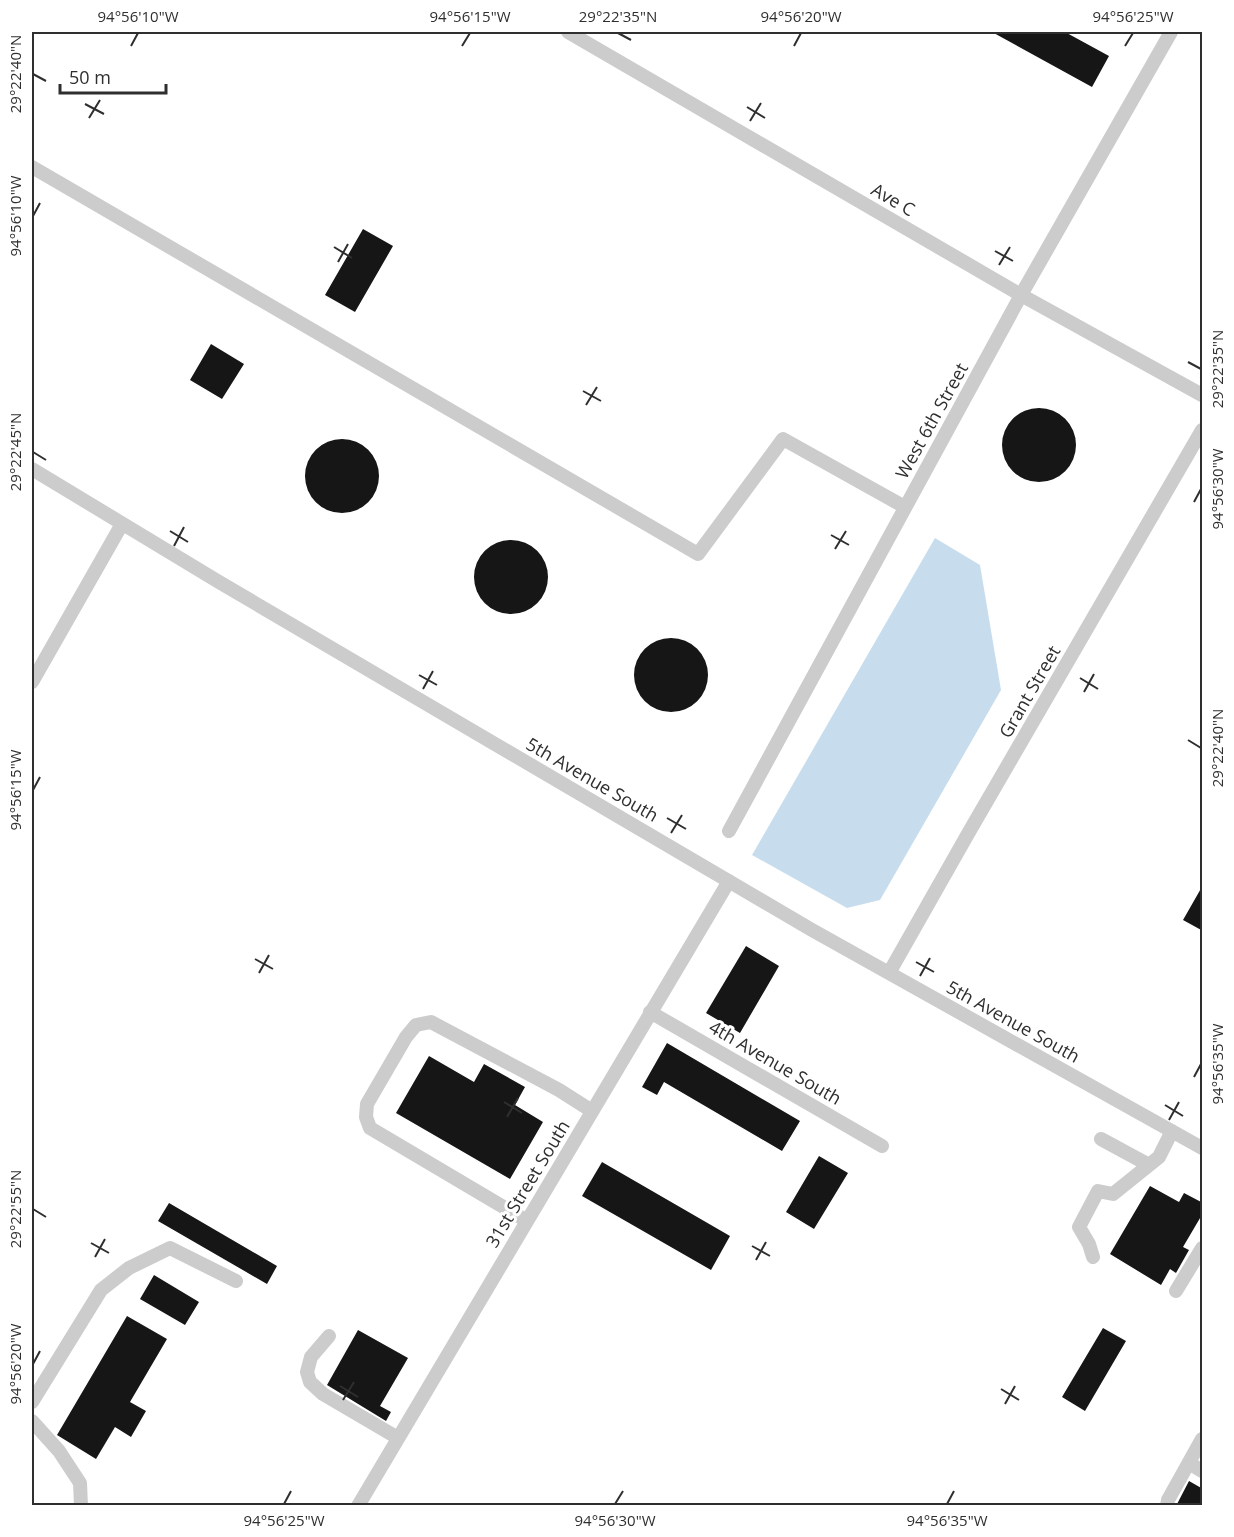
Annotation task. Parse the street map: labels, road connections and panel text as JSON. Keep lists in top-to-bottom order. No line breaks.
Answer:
{"streets":{"street":["Ave C","West 6th Street","Grant Street","5th Avenue South","4th Avenue South","31st Street South"]},"crossings":[["Ave C","West 6th Street"],["Grant Street","5th Avenue South"],["5th Avenue South","31st Street South"],["4th Avenue South","31st Street South"]],"scale_bar":"50 m","coordinates":["94°56'10\"W","94°56'15\"W","29°22'35\"N","94°56'20\"W","94°56'25\"W","29°22'40\"N","29°22'45\"N","94°56'30\"W","94°56'35\"W","29°22'55\"N"]}
